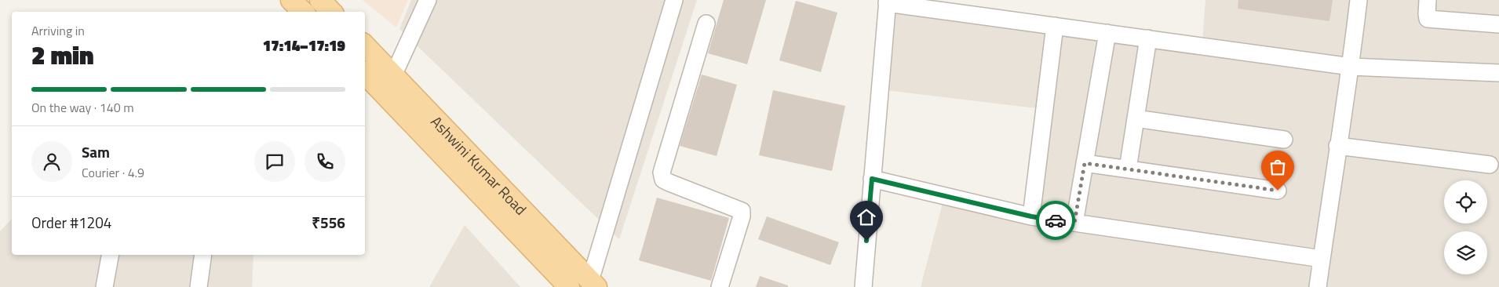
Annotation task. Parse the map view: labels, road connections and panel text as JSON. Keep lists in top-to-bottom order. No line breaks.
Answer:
{"streets":{"main road":["Ashwini Kumar Road"]},"page":{"heading":["2 min","Arriving in","17:14–17:19"],"panel":["Sam","Courier · 4.9","Order #1204","₹556"],"bar":"On the way · 140 m"}}
